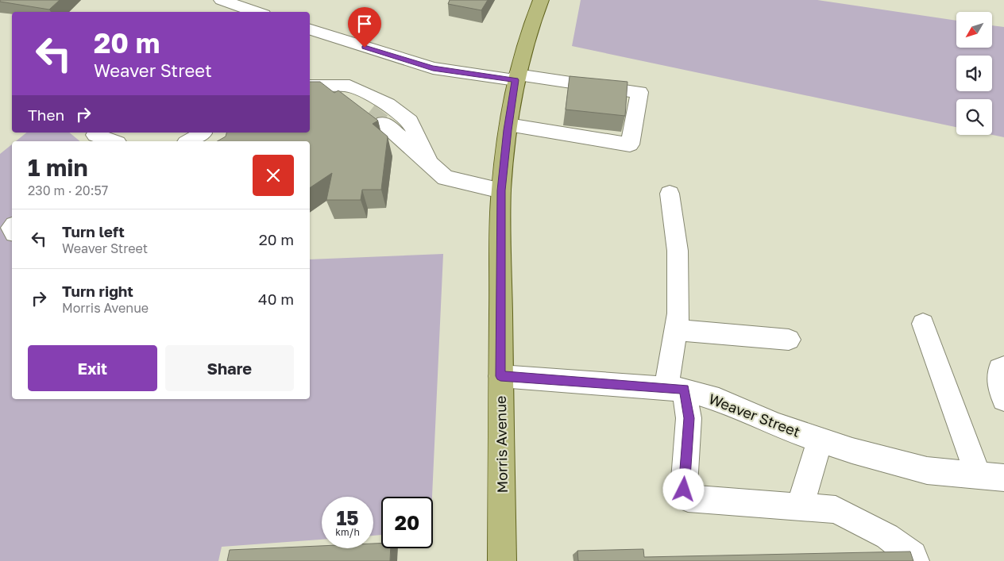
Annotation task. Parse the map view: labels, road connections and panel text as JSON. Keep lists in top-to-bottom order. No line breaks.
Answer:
{"streets":{"main road":["Morris Avenue"],"street":["Weaver Street"]},"crossings":[["Weaver Street","Morris Avenue"]],"north":"bottom left","page":{"turn":["20 m","Weaver Street"],"then":"Then","heading":["1 min","230 m · 20:57"],"list":[{"name":"Turn left","note":"Weaver Street","value":"20 m"},{"name":"Turn right","note":"Morris Avenue","value":"40 m"}],"buttons":["Exit","Share"],"speed":"15 km/h","limit":"20"}}
